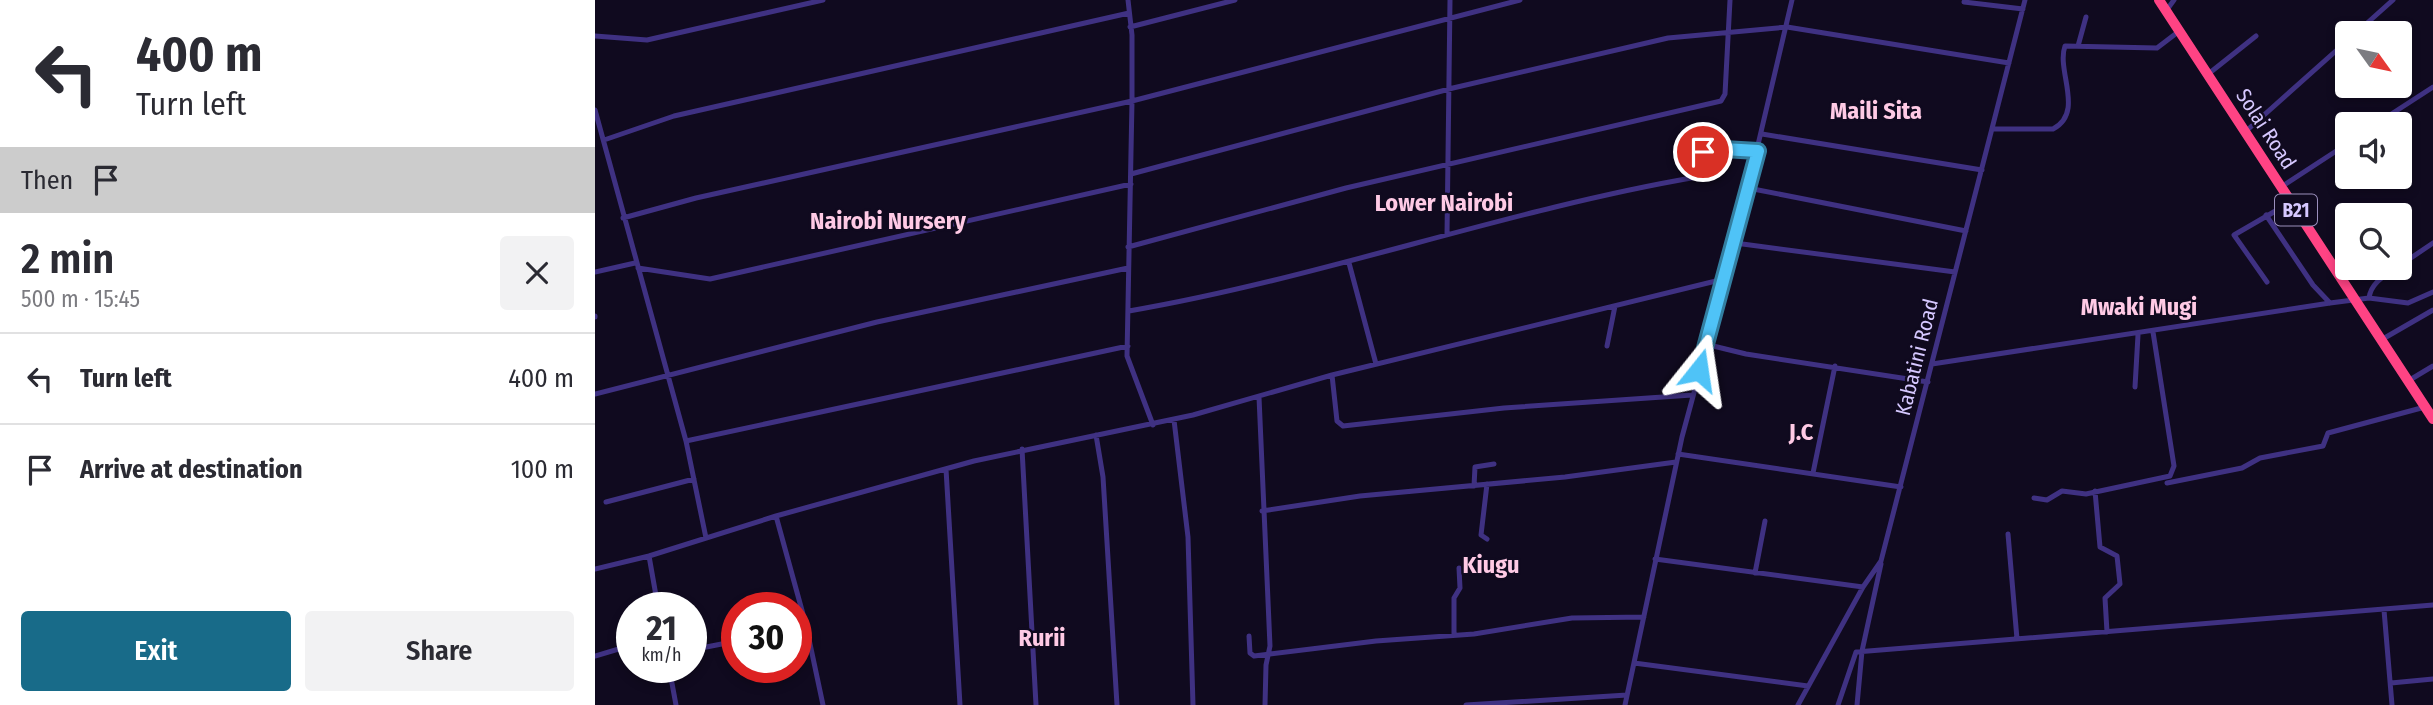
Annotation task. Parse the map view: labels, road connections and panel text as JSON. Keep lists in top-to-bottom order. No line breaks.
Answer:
{"streets":{"highway":["Solai Road","B21"],"street":["Kabatini Road"]},"districts":["Maili Sita","Lower Nairobi","Nairobi Nursery","Mwaki Mugi","J.C","Kiugu","Rurii"],"north":"bottom right","page":{"turn":["400 m","Turn left"],"then":"Then","heading":["2 min","500 m · 15:45"],"list":[{"name":"Turn left","value":"400 m"},{"name":"Arrive at destination","value":"100 m"}],"speed":"21 km/h","limit":"30","buttons":["Exit","Share"]}}
